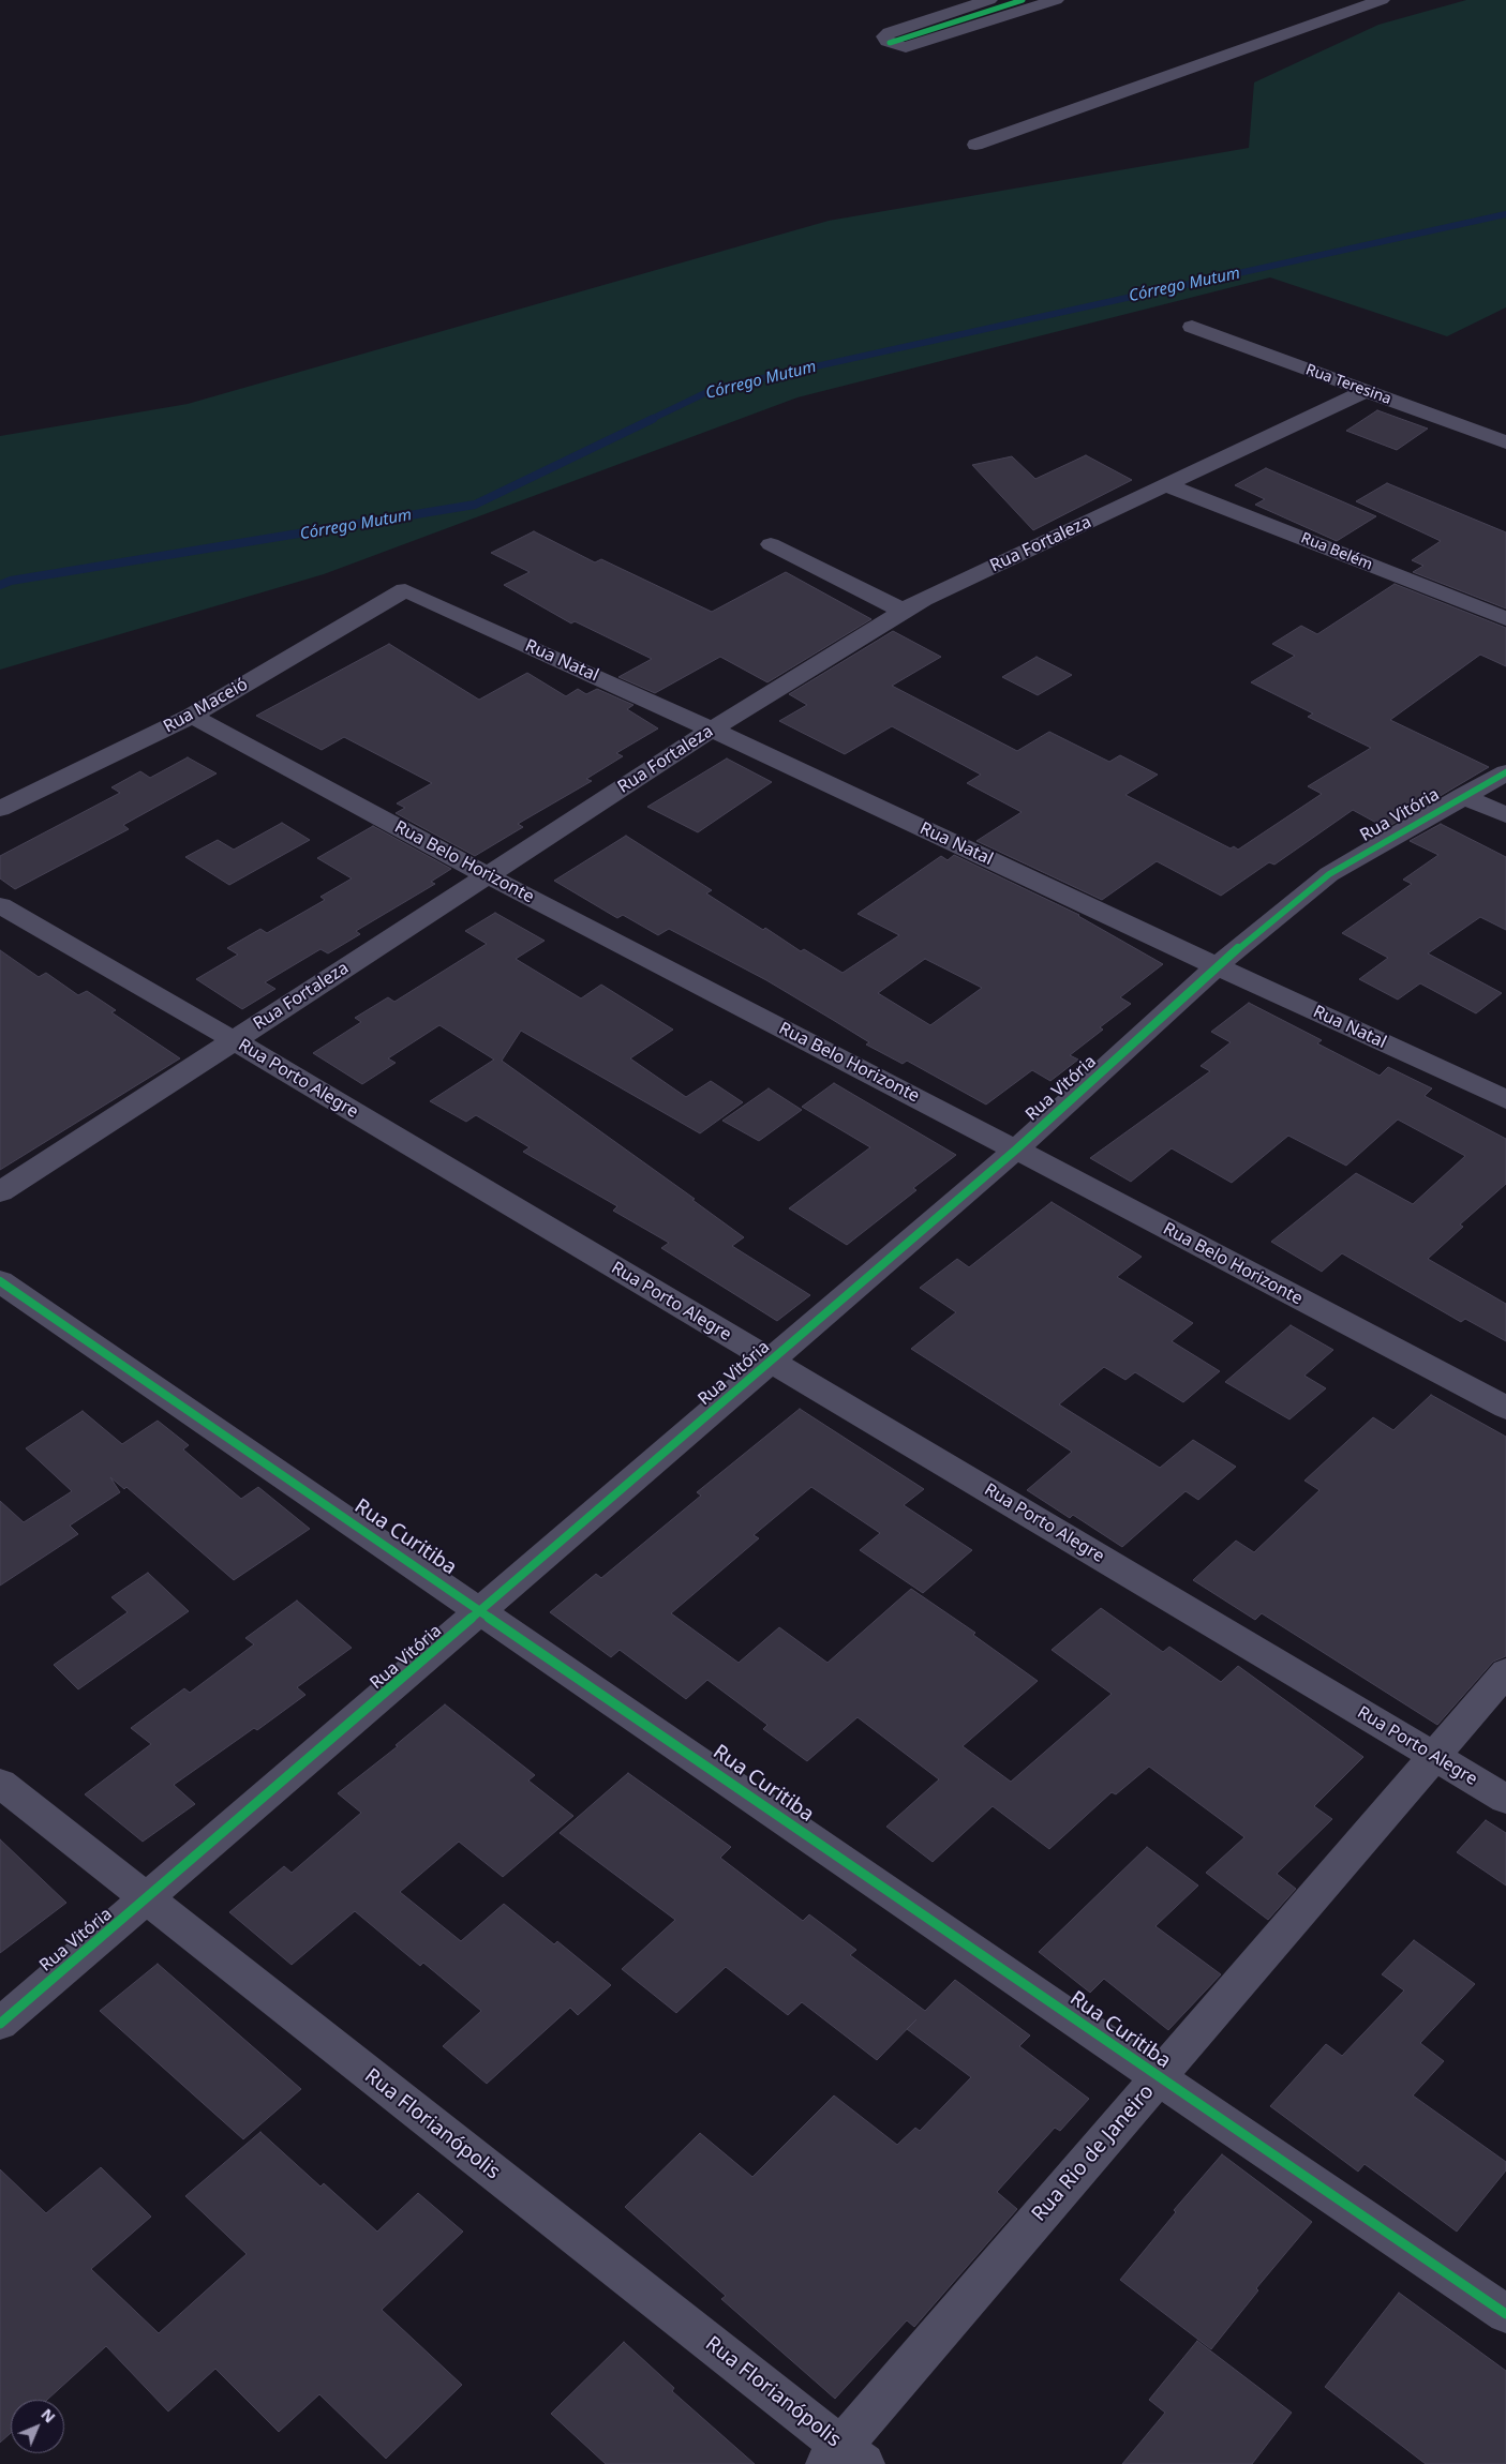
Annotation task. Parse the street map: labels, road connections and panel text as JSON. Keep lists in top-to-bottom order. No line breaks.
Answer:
{"streets":{"street":["Rua Teresina","Rua Fortaleza","Rua Belém","Rua Natal","Rua Maceió","Rua Vitória","Rua Belo Horizonte","Rua Porto Alegre","Rua Curitiba","Rua Florianópolis","Rua Rio de Janeiro"]},"crossings":[["Rua Teresina","Rua Fortaleza"],["Rua Fortaleza","Rua Belém"],["Rua Fortaleza","Rua Natal"],["Rua Fortaleza","Rua Belo Horizonte"],["Rua Fortaleza","Rua Porto Alegre"],["Rua Natal","Rua Maceió"],["Rua Natal","Rua Vitória"],["Rua Maceió","Rua Belo Horizonte"],["Rua Vitória","Rua Belo Horizonte"],["Rua Vitória","Rua Porto Alegre"],["Rua Vitória","Rua Curitiba"],["Rua Vitória","Rua Florianópolis"],["Rua Porto Alegre","Rua Rio de Janeiro"],["Rua Curitiba","Rua Rio de Janeiro"],["Rua Florianópolis","Rua Rio de Janeiro"]],"water":["Córrego Mutum"],"north":"top right"}
